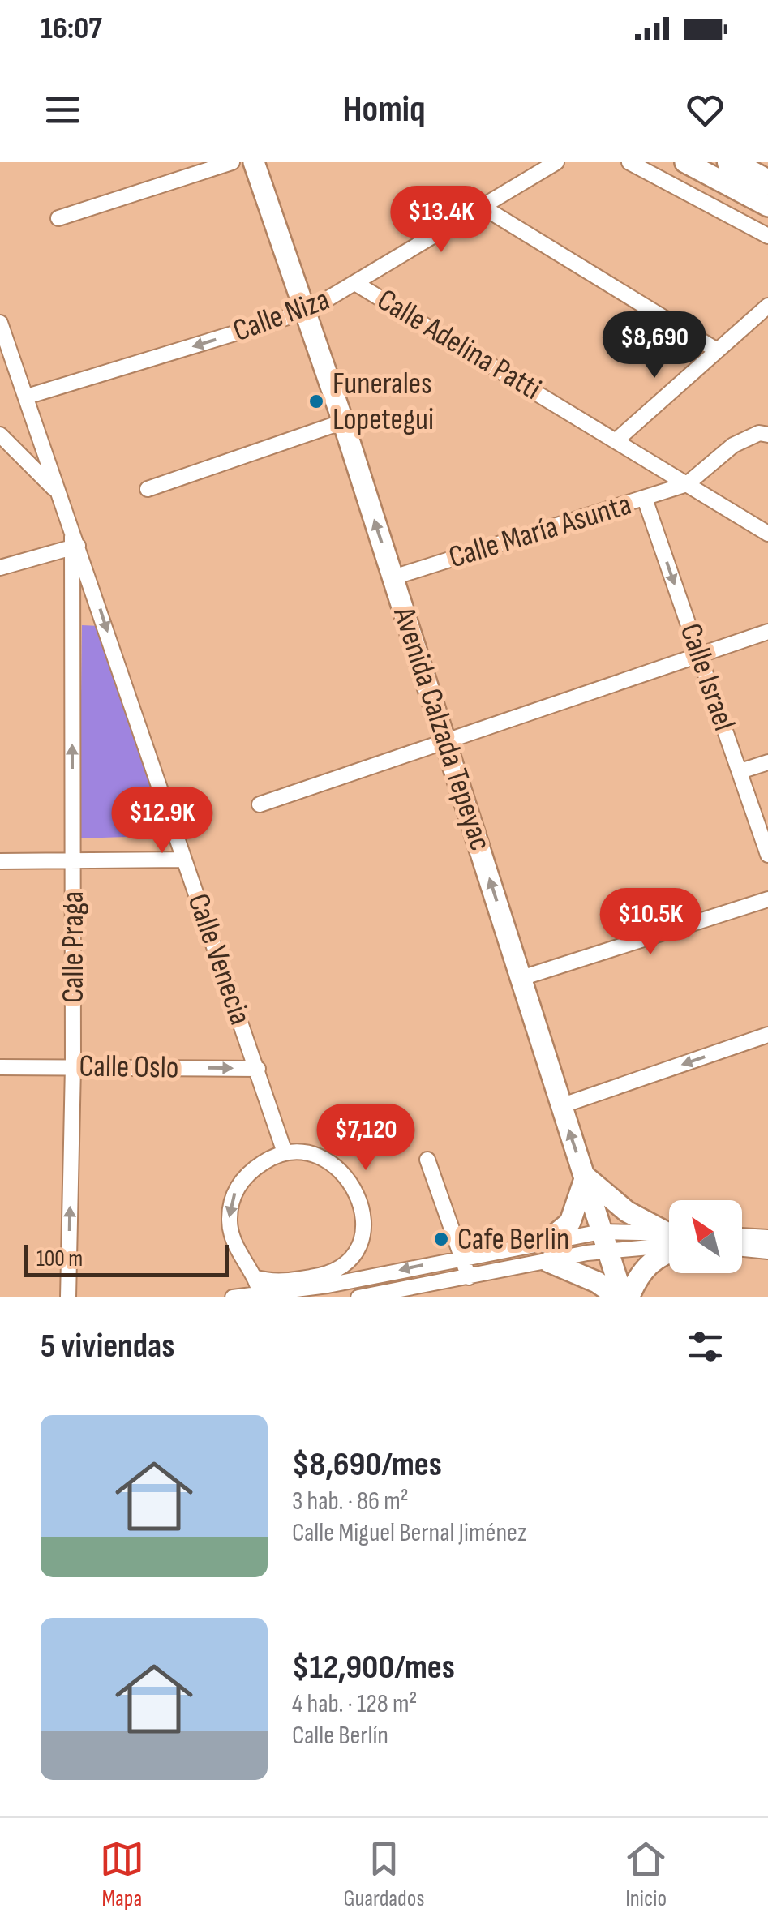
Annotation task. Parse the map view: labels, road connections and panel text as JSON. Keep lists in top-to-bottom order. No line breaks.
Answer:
{"streets":{"street":["Calle Niza","Calle Adelina Patti","Calle María Asunta","Calle Israel","Avenida Calzada Tepeyac","Calle Praga","Calle Venecia","Calle Oslo"]},"crossings":[["Calle Niza","Calle Adelina Patti"],["Calle Niza","Avenida Calzada Tepeyac"],["Calle Niza","Calle Venecia"],["Calle Adelina Patti","Calle María Asunta"],["Calle María Asunta","Calle Israel"],["Calle María Asunta","Avenida Calzada Tepeyac"],["Calle Praga","Calle Venecia"],["Calle Praga","Calle Oslo"],["Calle Venecia","Calle Oslo"]],"one_way":["Calle Israel","Avenida Calzada Tepeyac","Calle Praga","Calle Venecia","Calle Oslo"],"places":["Funerales Lopetegui","Cafe Berlin"],"scale_bar":"100 m","north":"top left","page":{"status":"16:07","header":"Homiq","price":["$13.4K","$8,690","$12.9K","$10.5K","$7,120"],"scale":"100 m","heading":"5 viviendas","list":[{"name":"$8,690/mes","note":"3 hab. · 86 m² · Calle Miguel Bernal Jiménez"},{"name":"$12,900/mes","note":"4 hab. · 128 m² · Calle Berlín"}],"tabs":["Mapa","Guardados","Inicio"]}}
